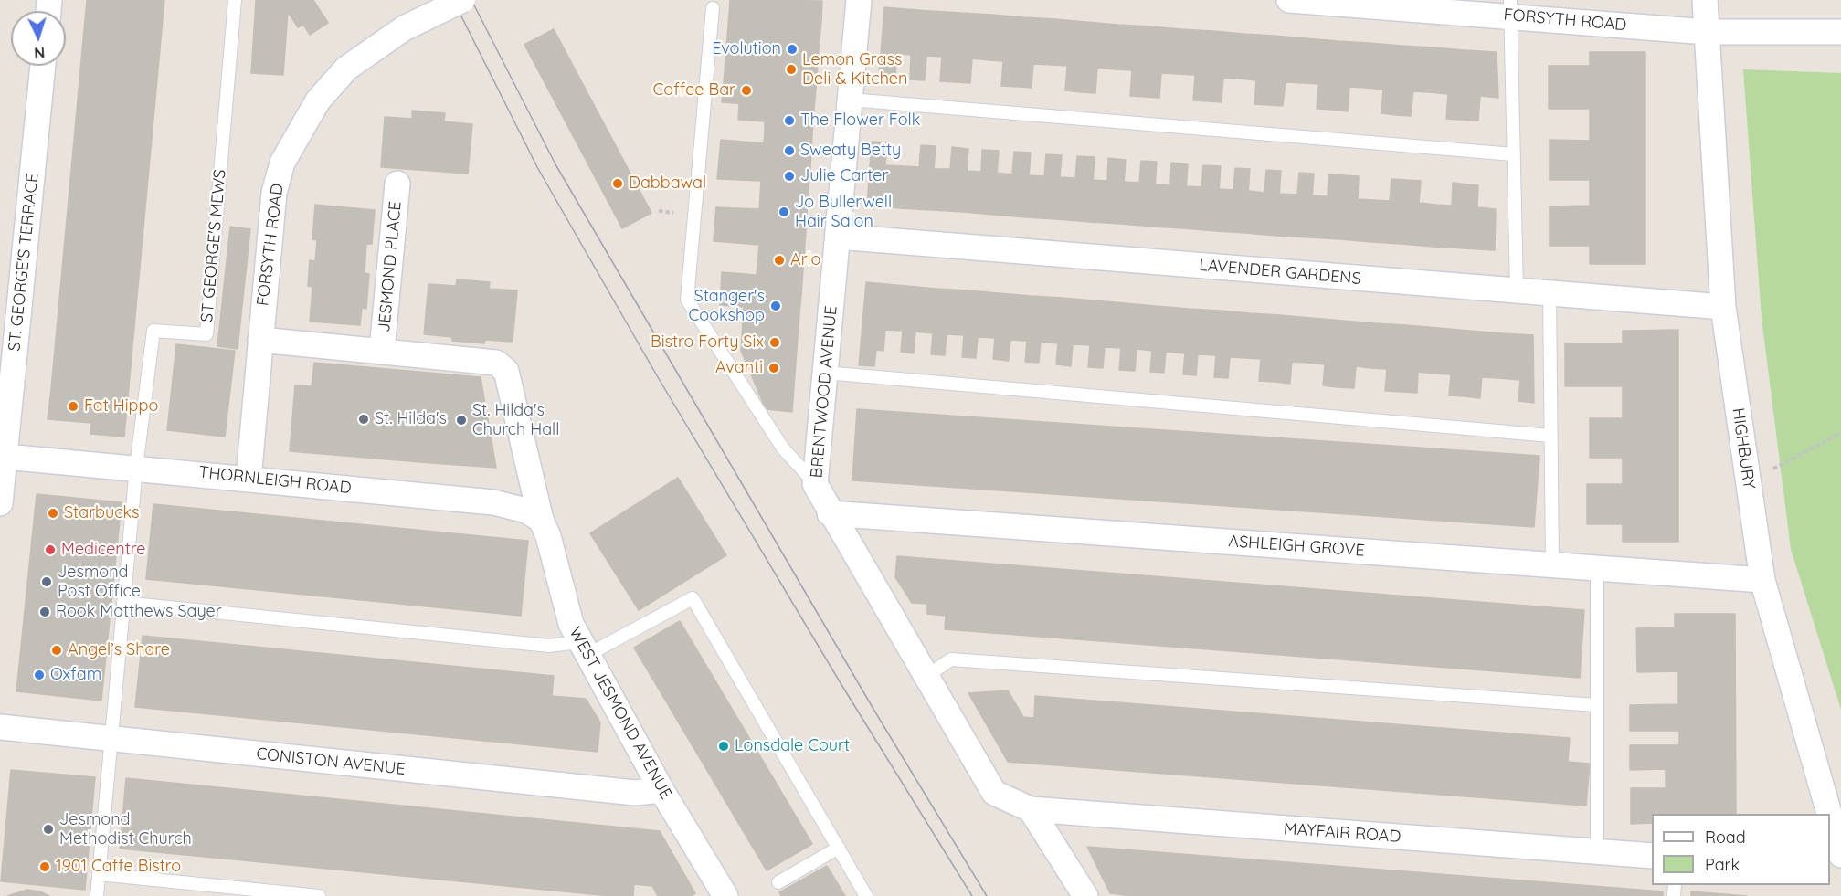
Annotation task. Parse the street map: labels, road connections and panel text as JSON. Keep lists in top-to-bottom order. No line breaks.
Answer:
{"streets":{"street":["FORSYTH ROAD","ST. GEORGE'S TERRACE","JESMOND PLACE","LAVENDER GARDENS","BRENTWOOD AVENUE","HIGHBURY","THORNLEIGH ROAD","ASHLEIGH GROVE","WEST JESMOND AVENUE","CONISTON AVENUE","MAYFAIR ROAD"],"lane":["ST GEORGE'S MEWS"]},"crossings":[["FORSYTH ROAD","HIGHBURY"],["FORSYTH ROAD","THORNLEIGH ROAD"],["FORSYTH ROAD","WEST JESMOND AVENUE"],["ST GEORGE'S MEWS","THORNLEIGH ROAD"],["ST. GEORGE'S TERRACE","THORNLEIGH ROAD"],["JESMOND PLACE","WEST JESMOND AVENUE"],["LAVENDER GARDENS","BRENTWOOD AVENUE"],["LAVENDER GARDENS","HIGHBURY"],["BRENTWOOD AVENUE","ASHLEIGH GROVE"],["BRENTWOOD AVENUE","MAYFAIR ROAD"],["HIGHBURY","ASHLEIGH GROVE"],["THORNLEIGH ROAD","WEST JESMOND AVENUE"],["WEST JESMOND AVENUE","CONISTON AVENUE"]],"places":["Evolution","Lemon Grass Deli & Kitchen","Coffee Bar","The Flower Folk","Sweaty Betty","Julie Carter","Dabbawal","Jo Bullerwell Hair Salon","Arlo","Stanger's Cookshop","Bistro Forty Six","Avanti","Fat Hippo","St. Hilda's","St. Hilda's Church Hall","Starbucks","Medicentre","Jesmond Post Office","Rook Matthews Sayer","Angel’s Share","Oxfam","Lonsdale Court","Jesmond Methodist Church","1901 Caffe Bistro"],"legend":["Road","Park"],"north":"bottom"}
